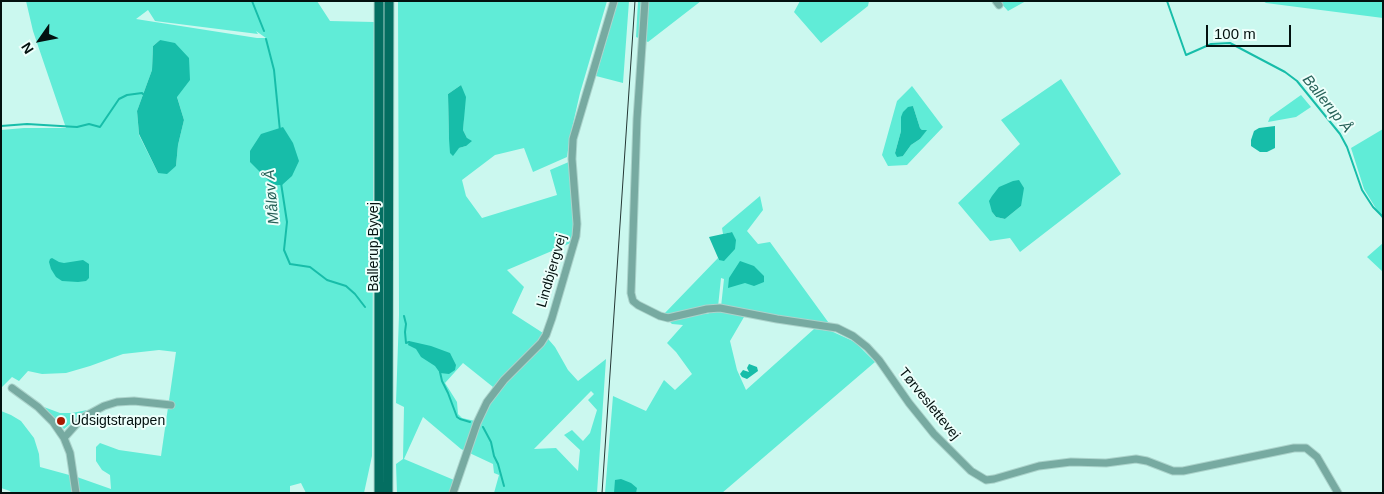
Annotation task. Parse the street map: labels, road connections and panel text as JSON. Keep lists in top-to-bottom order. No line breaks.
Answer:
{"streets":{"main road":["Ballerup Byvej"],"street":["Lindbjergvej","Tørveslettevej"]},"water":["Ballerup Å","Måløv Å"],"places":["Udsigtstrappen"],"scale_bar":"100 m","north":"bottom left"}
